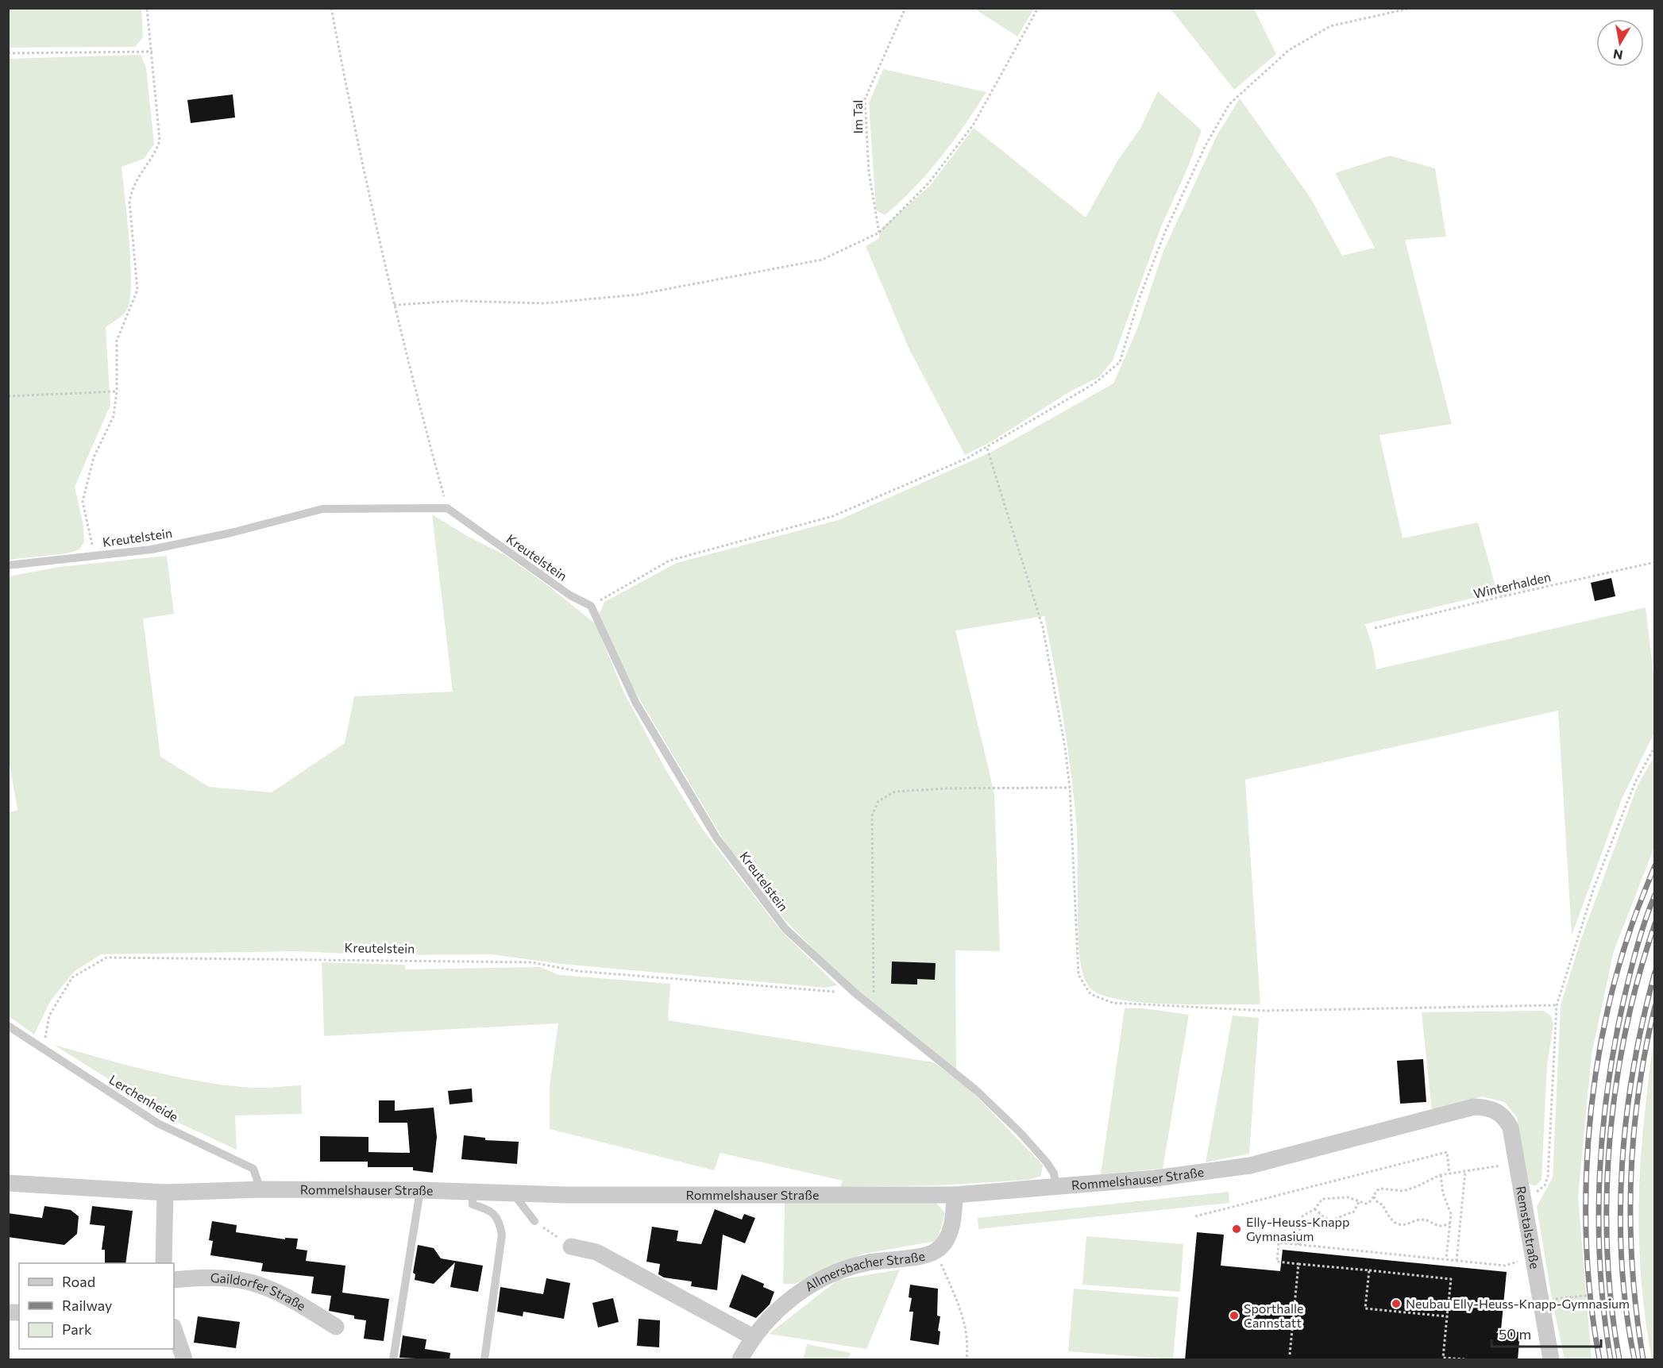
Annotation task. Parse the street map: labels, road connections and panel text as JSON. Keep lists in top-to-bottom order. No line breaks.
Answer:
{"streets":{"street":["Rommelshauser Straße","Remstalstraße","Allmersbacher Straße","Gaildorfer Straße"],"lane":["Kreutelstein","Lerchenheide"],"path":["Im Tal","Winterhalden"]},"crossings":[["Kreutelstein","Lerchenheide"],["Kreutelstein","Rommelshauser Straße"],["Lerchenheide","Rommelshauser Straße"],["Rommelshauser Straße","Remstalstraße"],["Rommelshauser Straße","Allmersbacher Straße"]],"places":["Elly-Heuss-Knapp Gymnasium","Neubau Elly-Heuss-Knapp-Gymnasium","Sporthalle Cannstatt"],"legend":["Road","Railway","Park"],"scale_bar":"50 m","north":"bottom"}
